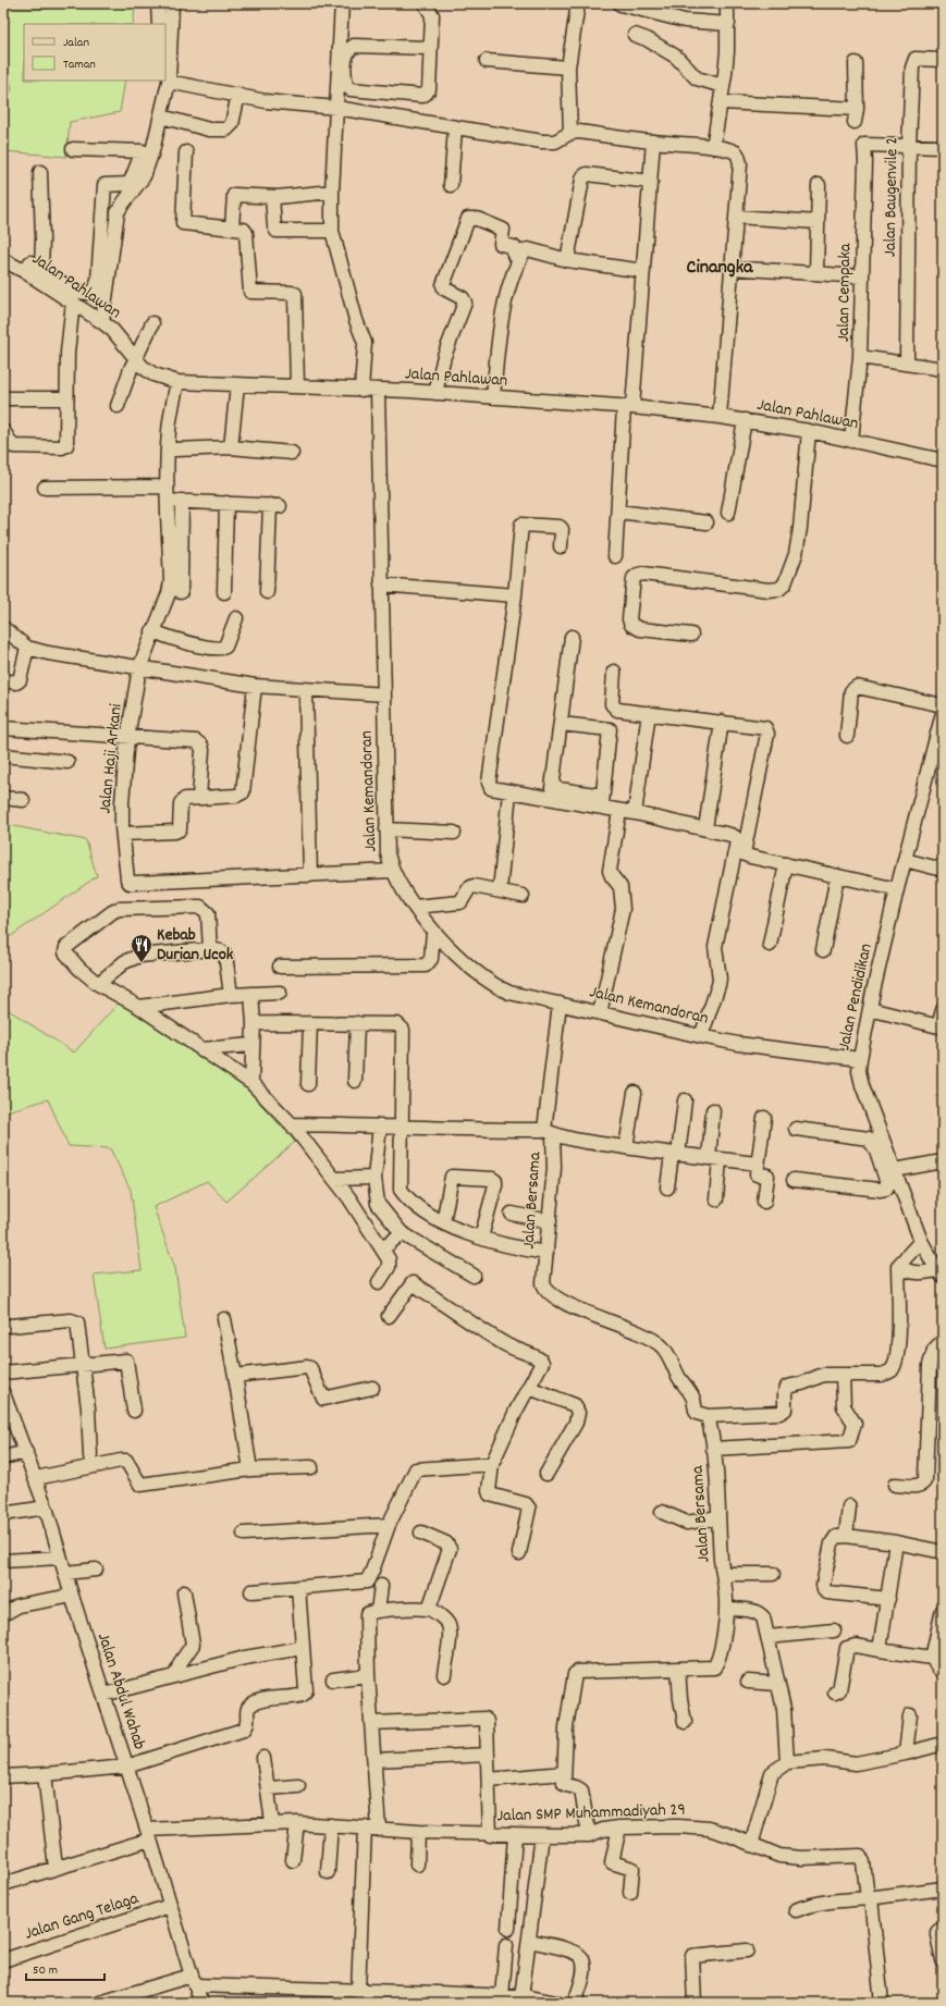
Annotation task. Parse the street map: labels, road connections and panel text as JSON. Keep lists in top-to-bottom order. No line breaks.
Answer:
{"streets":{"street":["Jalan Baugenvile 2","Jalan Pahlawan","Jalan Cempaka","Jalan Haji Arkani","Jalan Kemandoran","Jalan Pendidikan","Jalan Bersama","Jalan Abdul Wahab","Jalan SMP Muhammadiyah 29","Jalan Gang Telaga"]},"crossings":[["Jalan Baugenvile 2","Jalan Cempaka"],["Jalan Pahlawan","Jalan Cempaka"],["Jalan Pahlawan","Jalan Haji Arkani"],["Jalan Pahlawan","Jalan Kemandoran"],["Jalan Haji Arkani","Jalan Kemandoran"],["Jalan Kemandoran","Jalan Pendidikan"],["Jalan Kemandoran","Jalan Bersama"],["Jalan Abdul Wahab","Jalan SMP Muhammadiyah 29"],["Jalan Abdul Wahab","Jalan Gang Telaga"]],"districts":["Cinangka"],"places":{"restaurant":["Kebab Durian Ucok"]},"legend":["Jalan","Taman"],"scale_bar":"50 m"}
